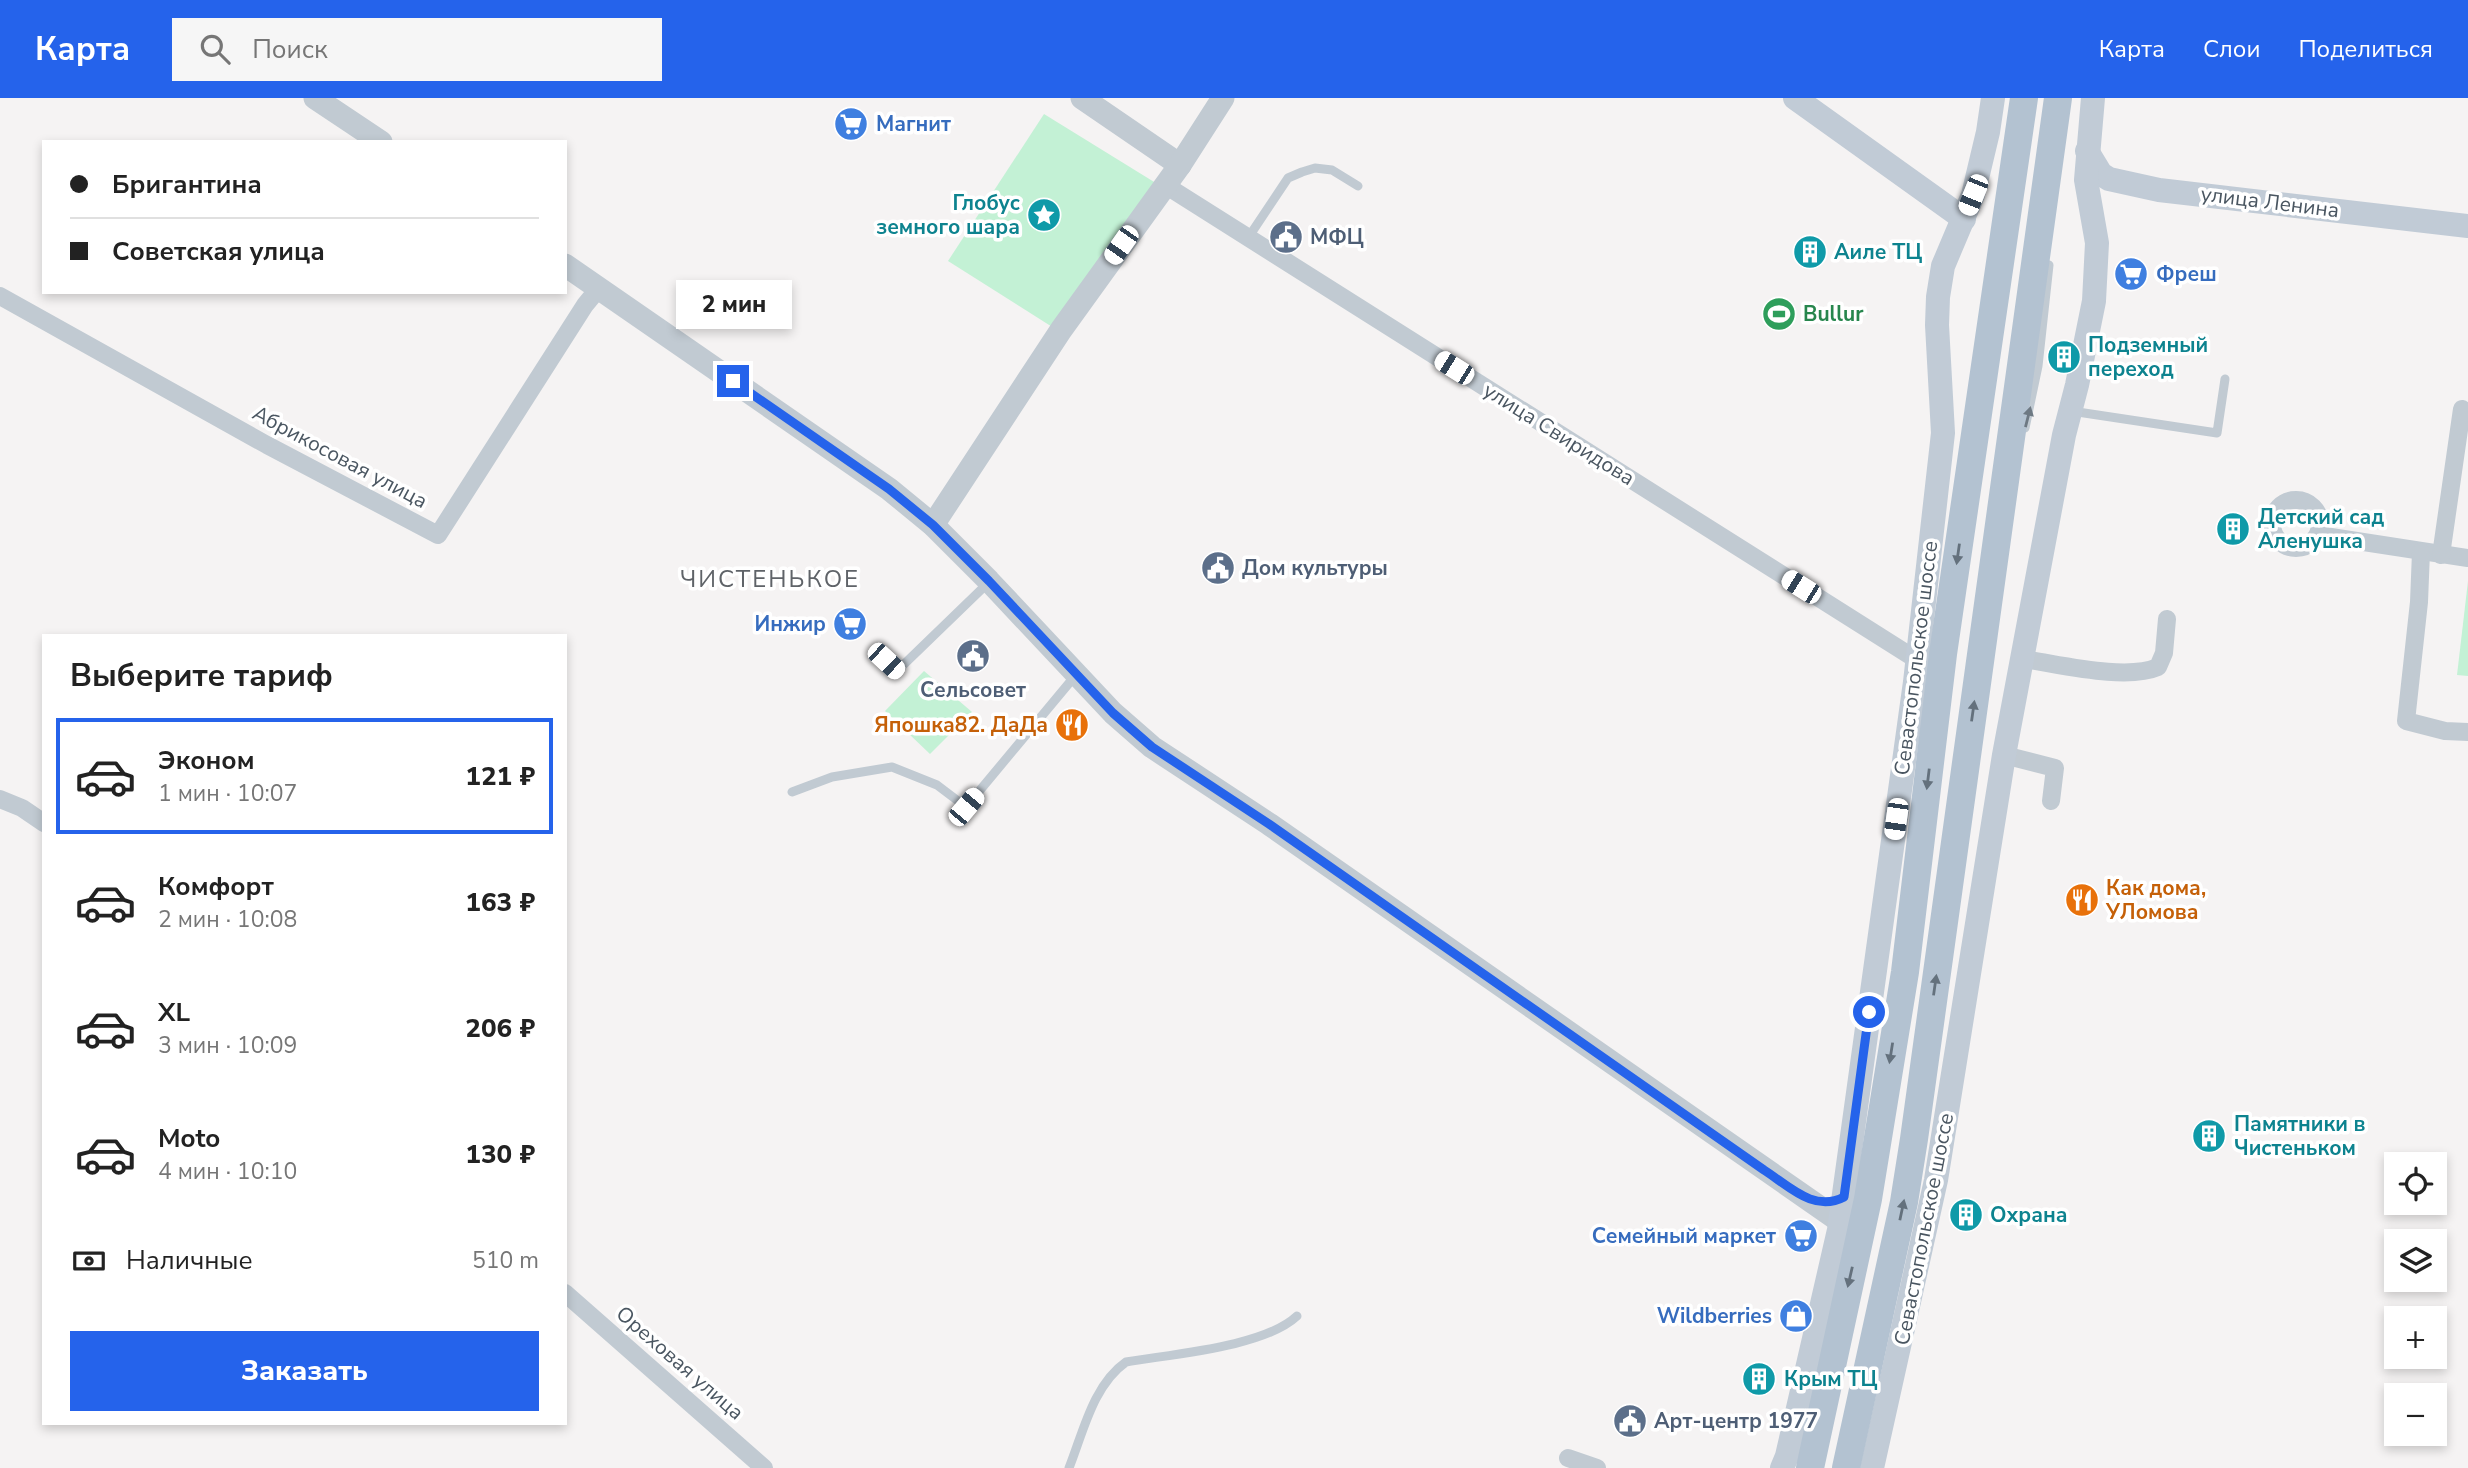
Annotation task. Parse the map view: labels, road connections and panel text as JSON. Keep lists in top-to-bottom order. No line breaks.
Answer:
{"streets":{"main road":["улица Ленина","Севастопольское шоссе"],"street":["улица Свиридова","Абрикосовая улица","Ореховая улица"]},"crossings":[["улица Ленина","Севастопольское шоссе"],["улица Свиридова","Севастопольское шоссе"]],"districts":["ЧИСТЕНЬКОЕ"],"places":{"supermarket":["Магнит","Фреш","Инжир","Семейный маркет"],"place":["Глобус земного шара"],"public building":["МФЦ","Дом культуры","Сельсовет","Арт-центр 1977"],"building":["Аиле ТЦ","Подземный переход","Детский сад Аленушка","Памятники в Чистеньком","Охрана","Крым ТЦ"],"sports":["Bullur"],"restaurant":["Япошка82. ДаДа","Как дома, УЛомова"],"shop":["Wildberries"]},"page":{"header":"Карта","search":"Поиск","nav":["Карта","Слои","Поделиться"],"banner":["Бригантина","Советская улица"],"bubble":"2 мин","heading":"Выберите тариф","list":[{"name":"Эконом","note":"1 мин · 10:07","value":"121 ₽"},{"name":"Комфорт","note":"2 мин · 10:08","value":"163 ₽"},{"name":"XL","note":"3 мин · 10:09","value":"206 ₽"},{"name":"Moto","note":"4 мин · 10:10","value":"130 ₽"}],"map_buttons":["+","−"],"pay":["Наличные","510 m"],"buttons":"Заказать"}}
